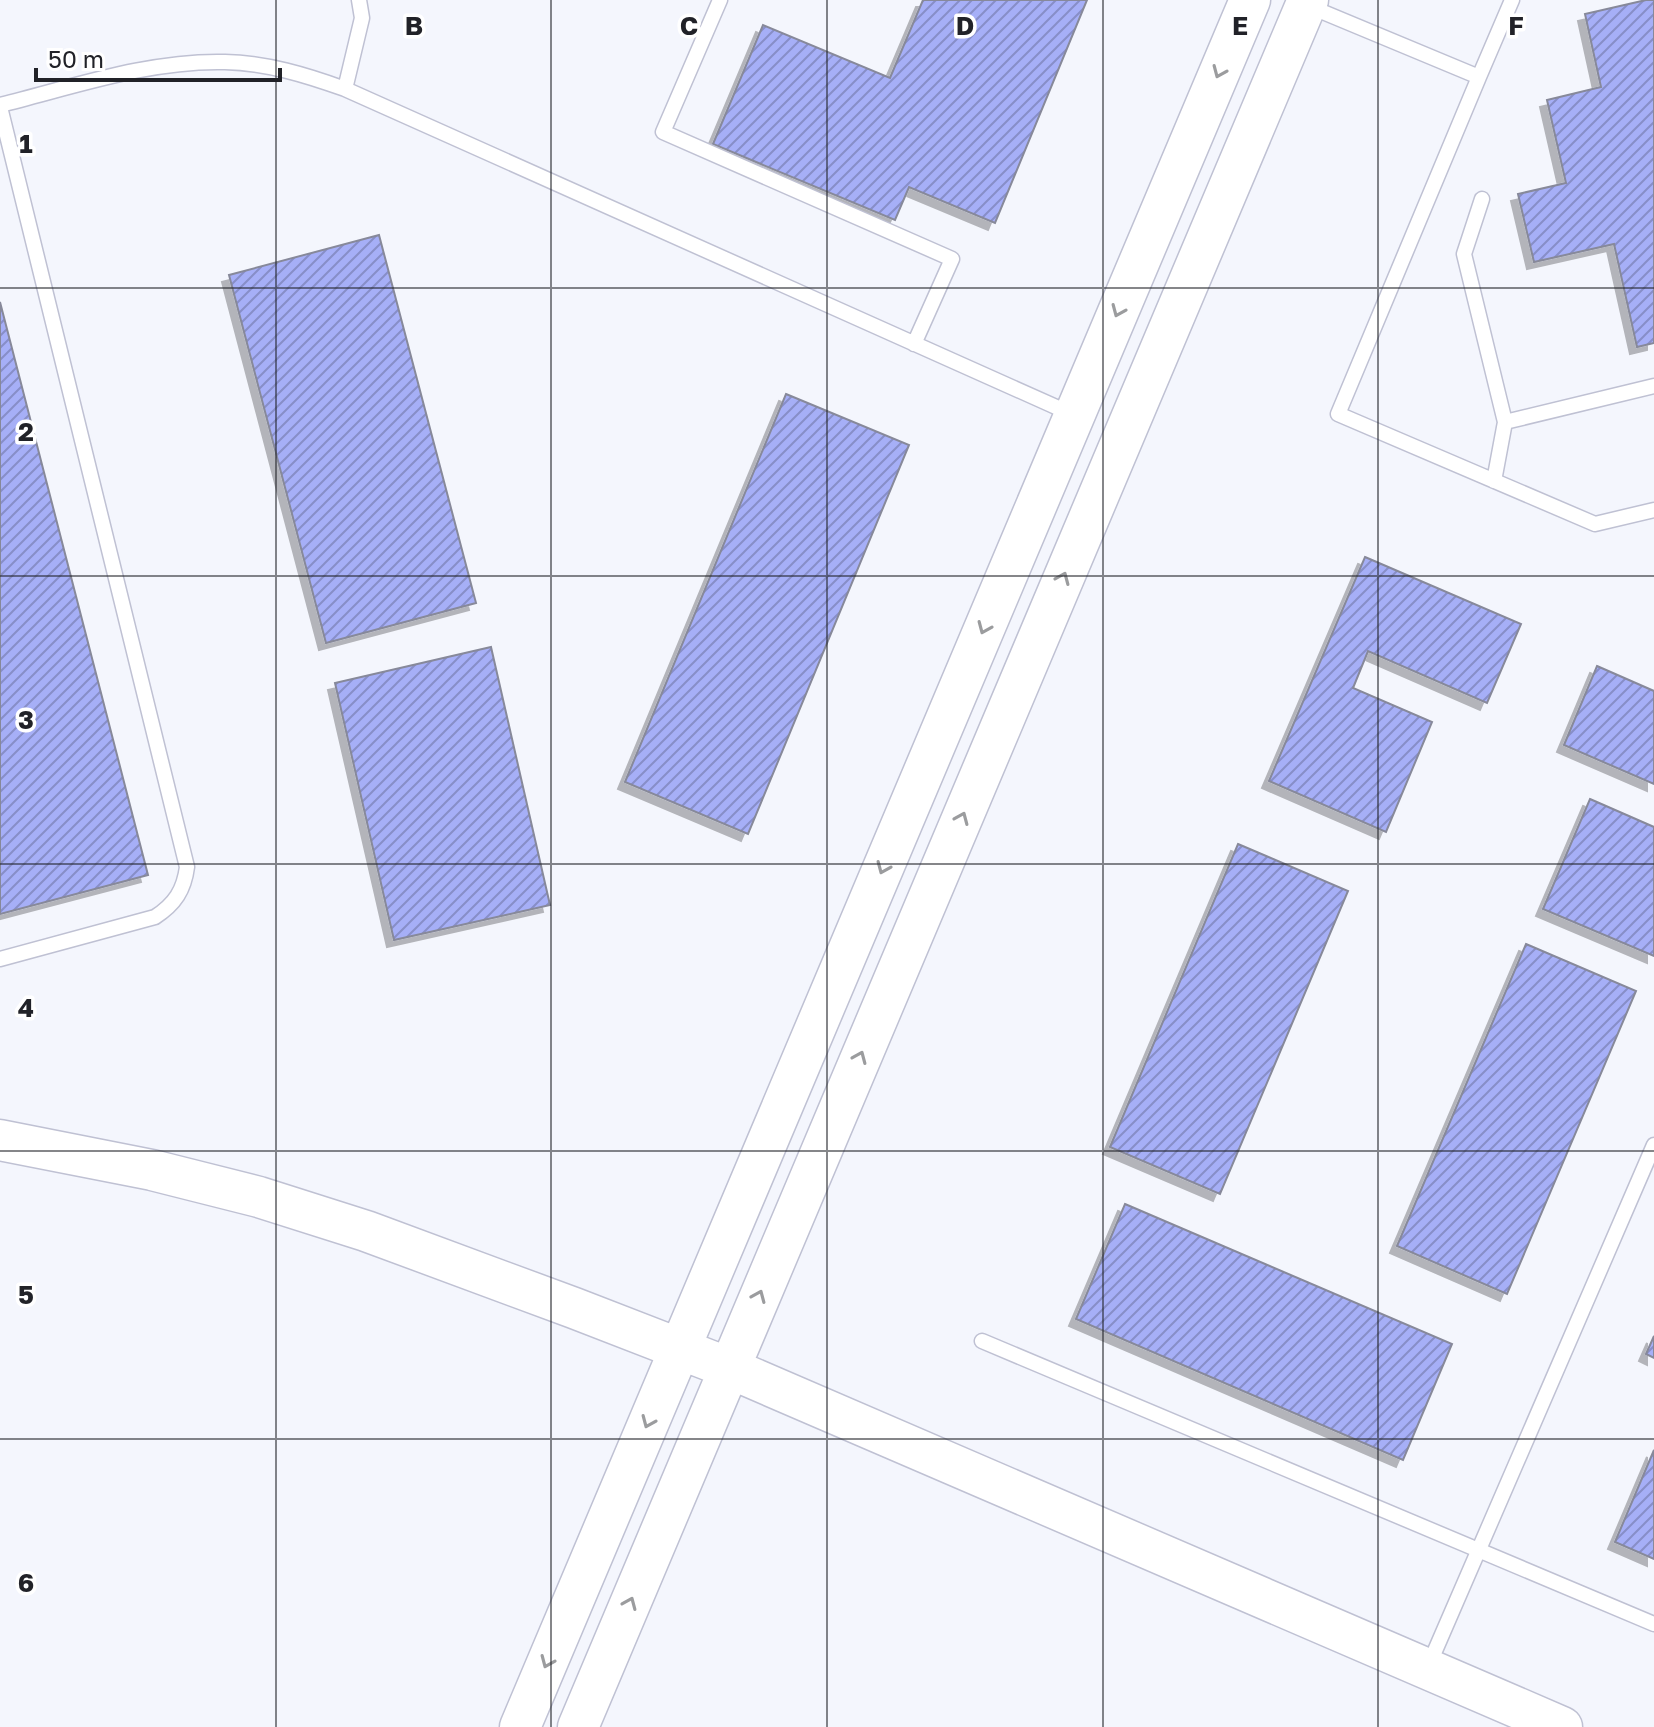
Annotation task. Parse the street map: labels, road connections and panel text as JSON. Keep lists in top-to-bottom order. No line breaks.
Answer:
{"scale_bar":"50 m","grid":{"columns":["B","C","D","E","F"],"rows":["1","2","3","4","5","6"]}}
